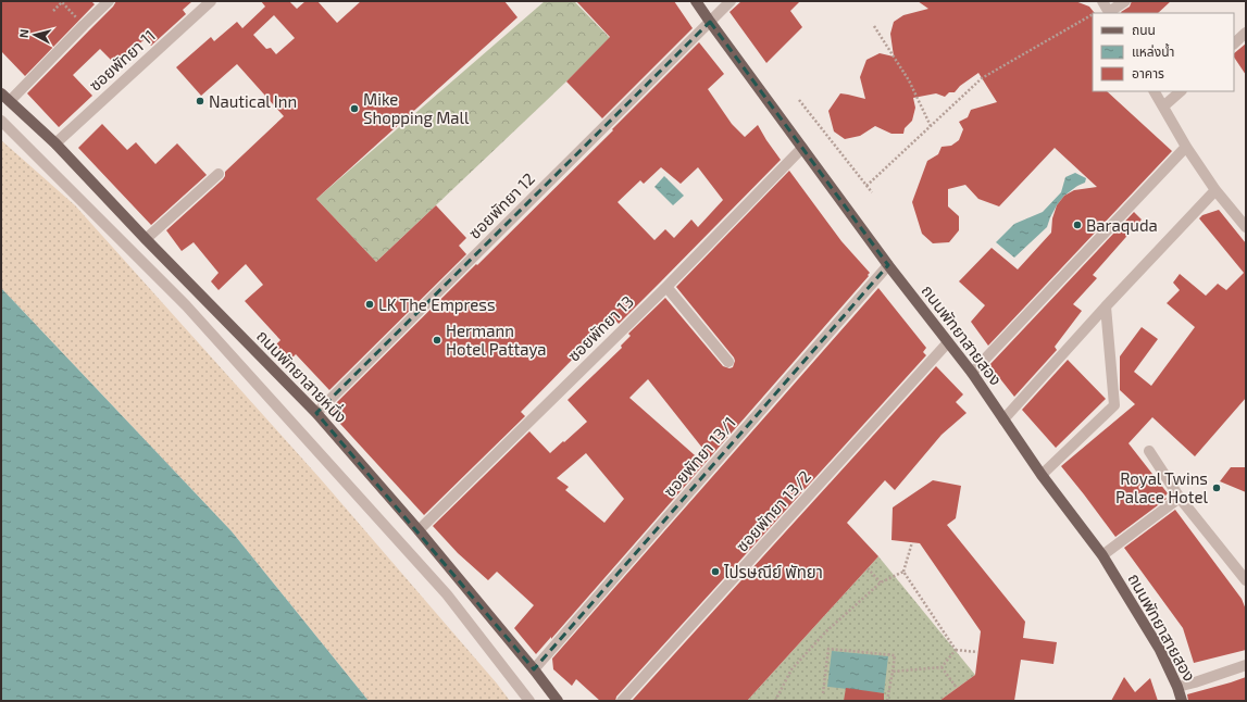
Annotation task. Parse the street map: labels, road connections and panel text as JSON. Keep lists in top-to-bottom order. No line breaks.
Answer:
{"streets":{"main road":["ถนนพัทยาสายสอง","ถนนพัทยาสายหนึ่ง"],"street":["ซอยพัทยา 11","ซอยพัทยา 12","ซอยพัทยา 13","ซอยพัทยา 13/1","ซอยพัทยา 13/2"]},"crossings":[["ซอยพัทยา 11","ถนนพัทยาสายหนึ่ง"],["ซอยพัทยา 12","ถนนพัทยาสายสอง"],["ซอยพัทยา 12","ถนนพัทยาสายหนึ่ง"],["ซอยพัทยา 13","ถนนพัทยาสายสอง"],["ซอยพัทยา 13","ถนนพัทยาสายหนึ่ง"],["ถนนพัทยาสายสอง","ซอยพัทยา 13/1"],["ถนนพัทยาสายสอง","ซอยพัทยา 13/2"],["ถนนพัทยาสายหนึ่ง","ซอยพัทยา 13/1"]],"places":["Nautical Inn","Mike Shopping Mall","Baraquda","LK The Empress","Hermann Hotel Pattaya","Royal Twins Palace Hotel","ไปรษณีย์ พัทยา"],"legend":["ถนน","แหล่งน้ำ","อาคาร"],"north":"left"}
